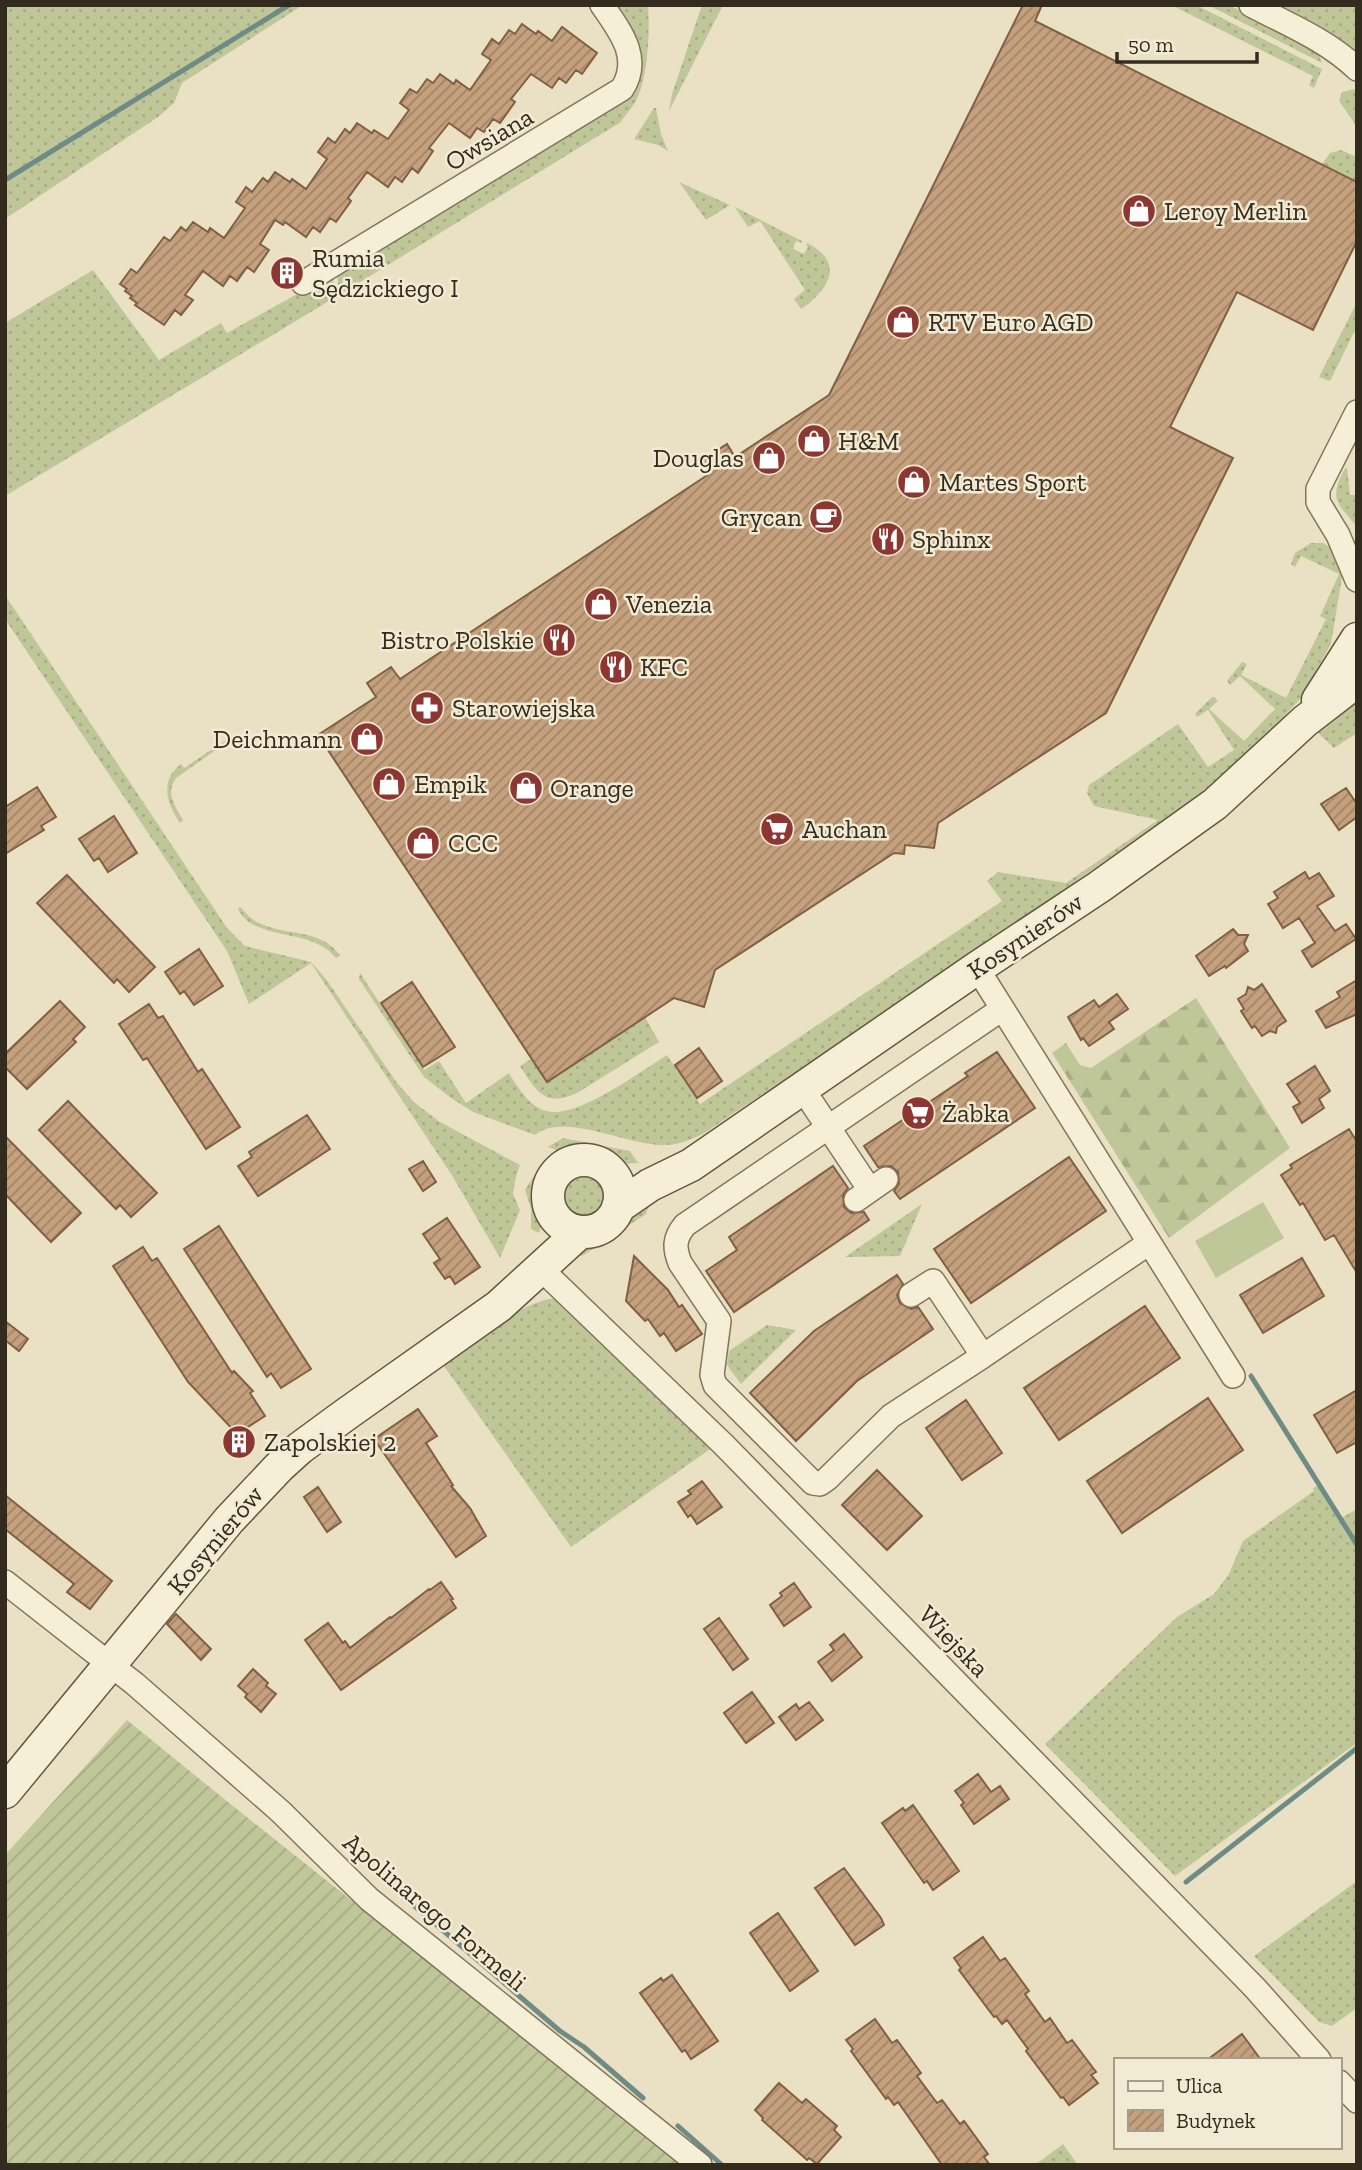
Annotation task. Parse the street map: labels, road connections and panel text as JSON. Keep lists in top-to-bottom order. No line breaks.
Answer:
{"streets":{"main road":["Kosynierów"],"street":["Owsiana","Wiejska","Apolinarego Formeli"]},"crossings":[["Kosynierów","Wiejska"],["Kosynierów","Apolinarego Formeli"]],"places":{"shop":["Leroy Merlin","RTV Euro AGD","H&M","Douglas","Martes Sport","Venezia","Deichmann","Empik","Orange","CCC"],"building":["Rumia Sędzickiego I","Zapolskiej 2"],"cafe":["Grycan"],"restaurant":["Sphinx","Bistro Polskie","KFC"],"pharmacy":["Starowiejska"],"supermarket":["Auchan","Żabka"]},"legend":["Ulica","Budynek"],"scale_bar":"50 m"}
